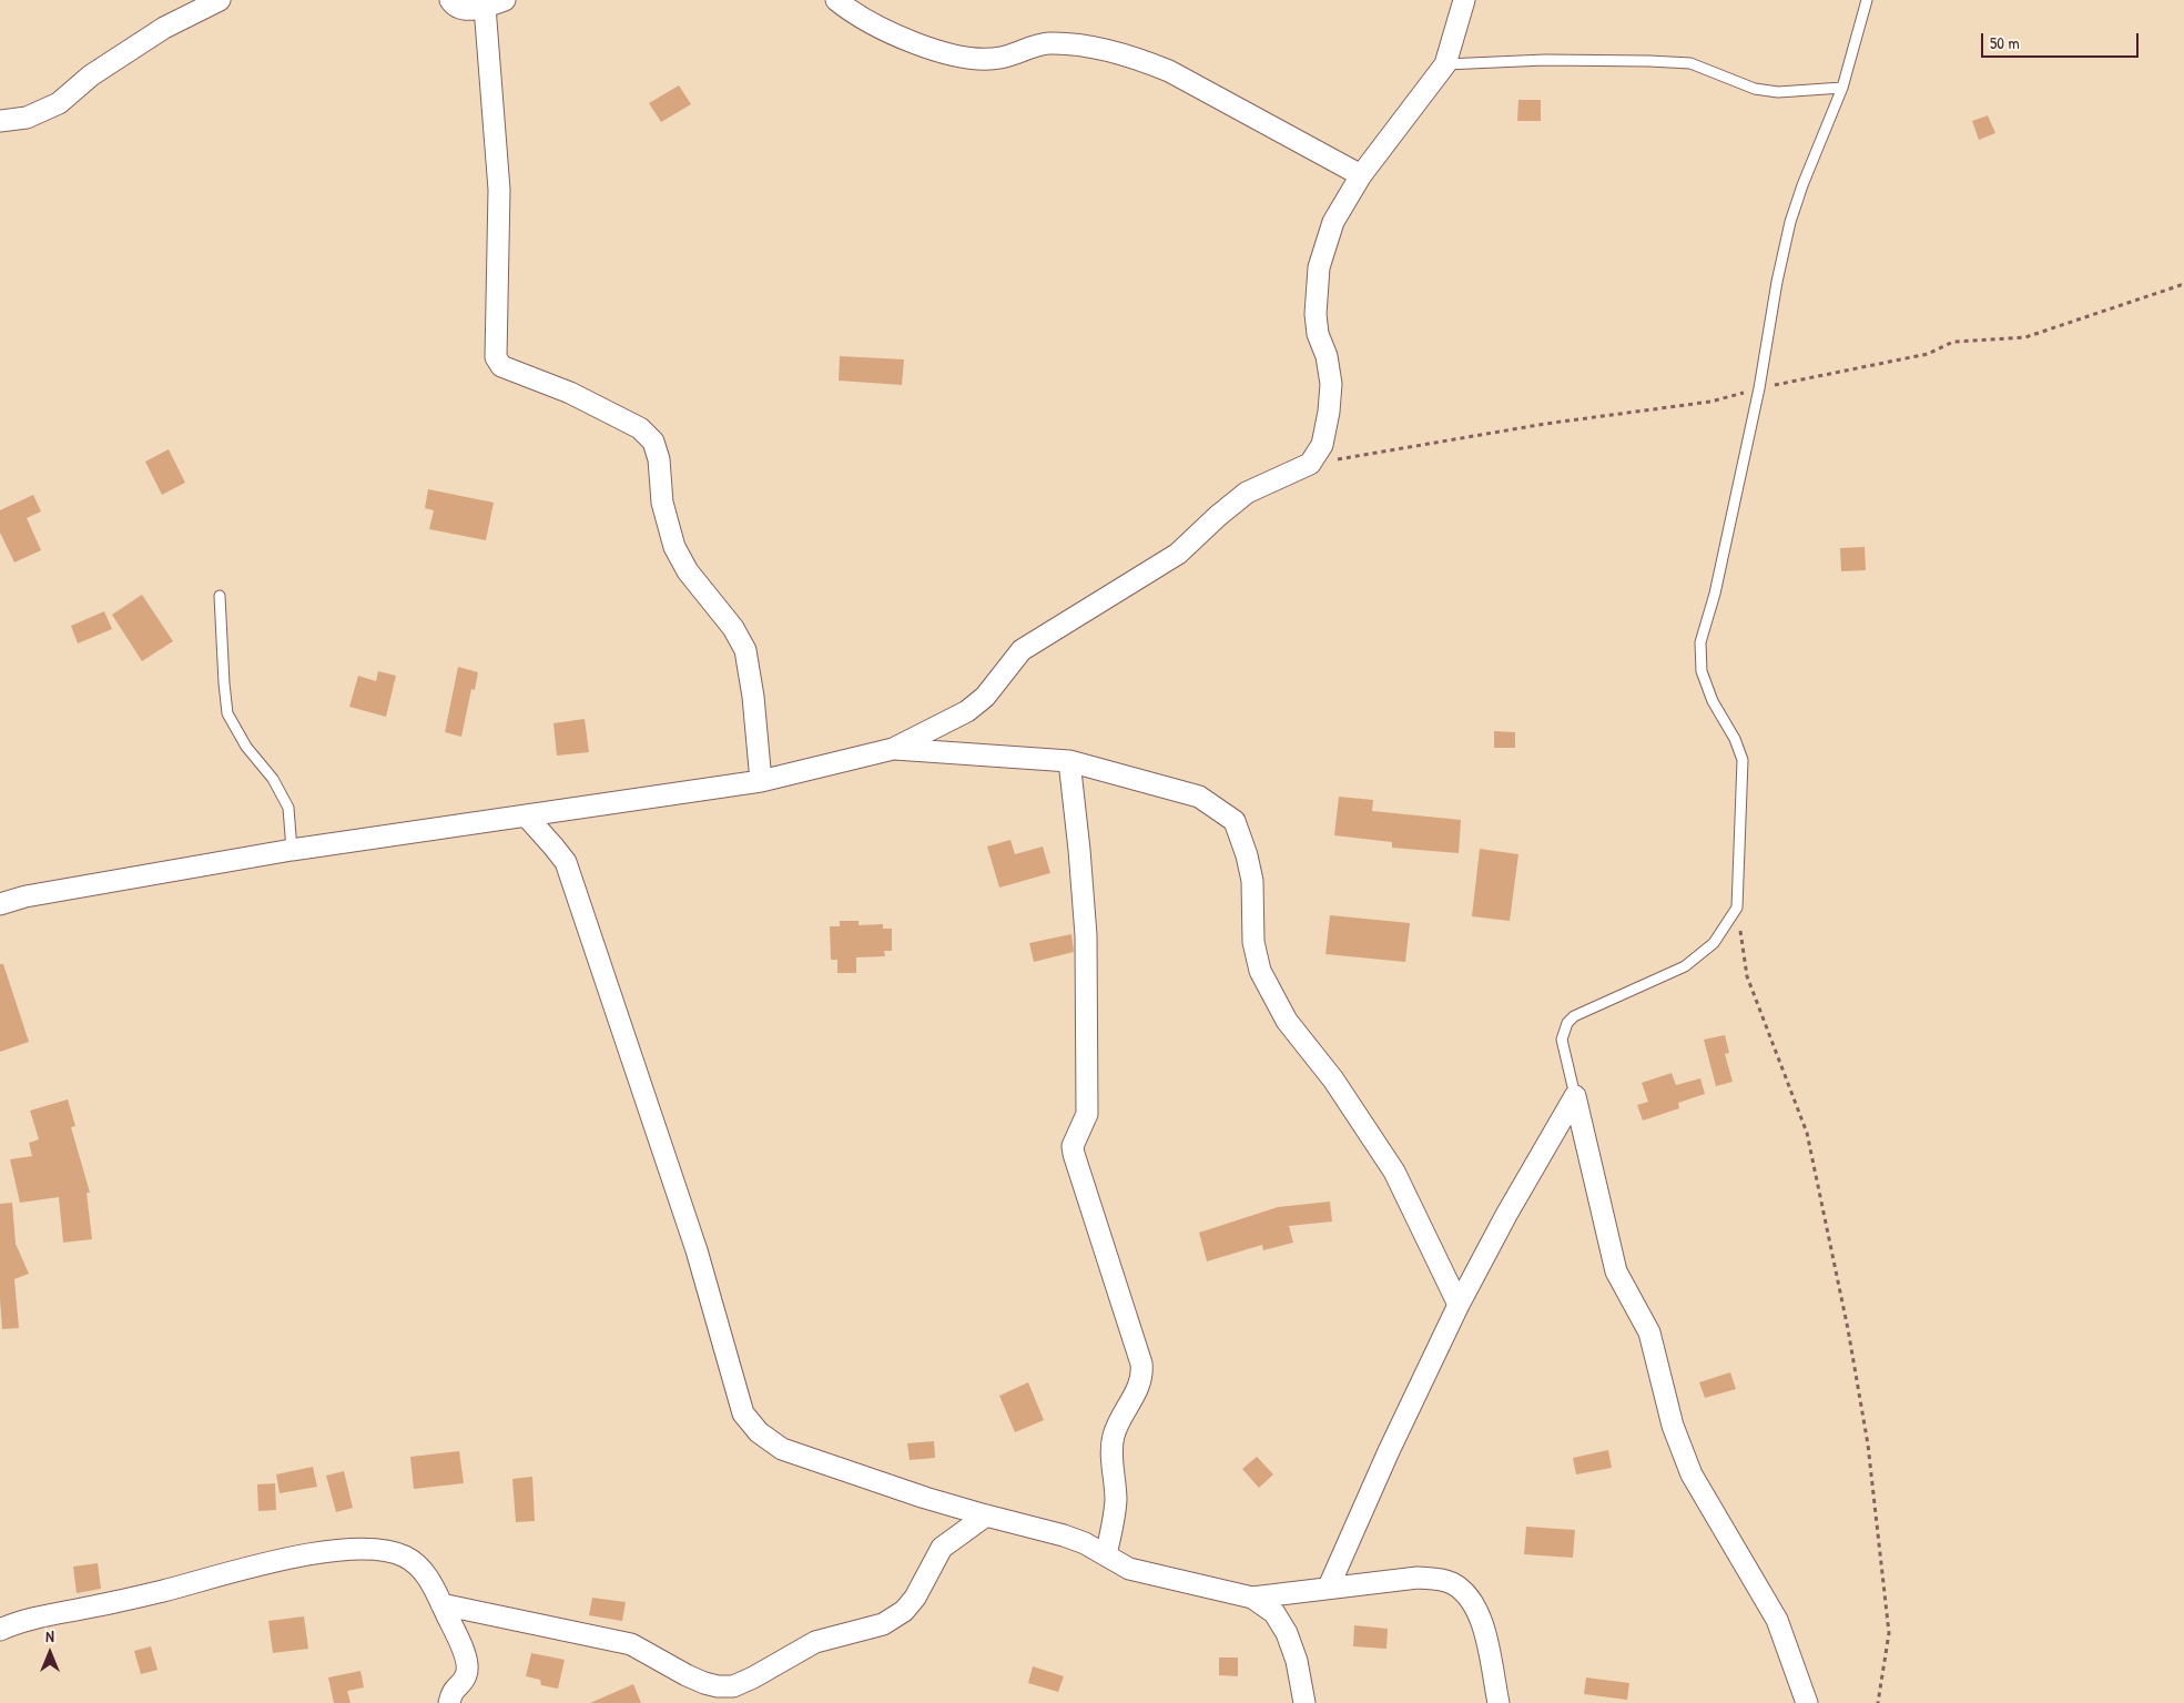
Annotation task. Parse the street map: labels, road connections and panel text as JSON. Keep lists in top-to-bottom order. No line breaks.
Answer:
{"scale_bar":"50 m","north":"top"}
